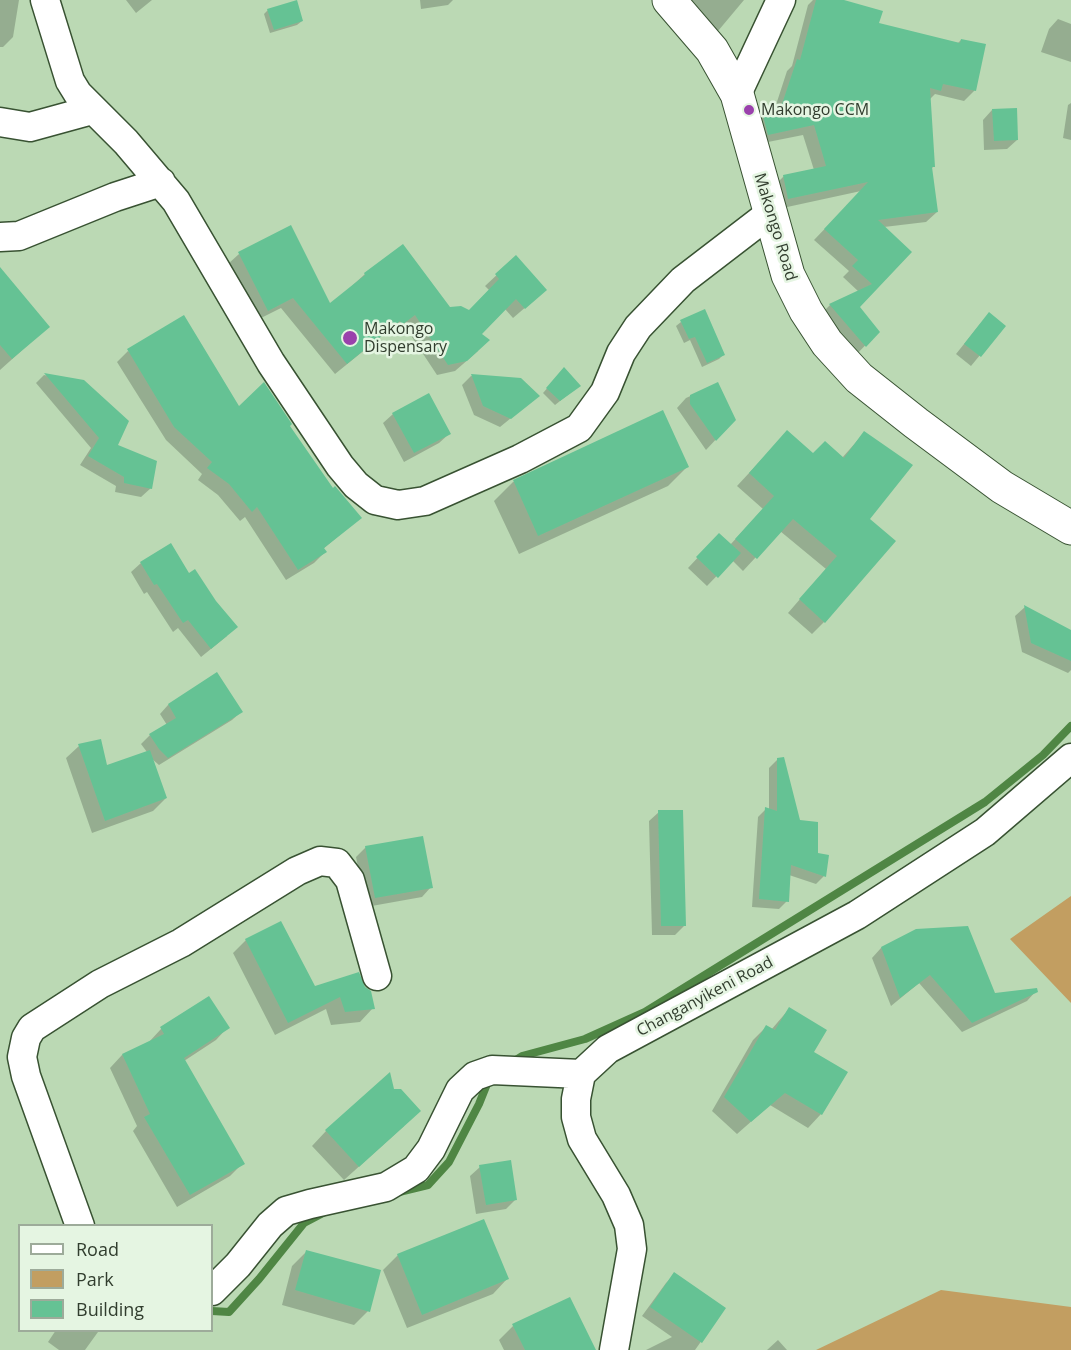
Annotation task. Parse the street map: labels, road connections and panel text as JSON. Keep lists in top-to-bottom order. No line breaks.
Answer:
{"streets":{"street":["Makongo Road","Changanyikeni Road"]},"places":["Makongo CCM","Makongo Dispensary"],"legend":["Road","Park","Building"]}
